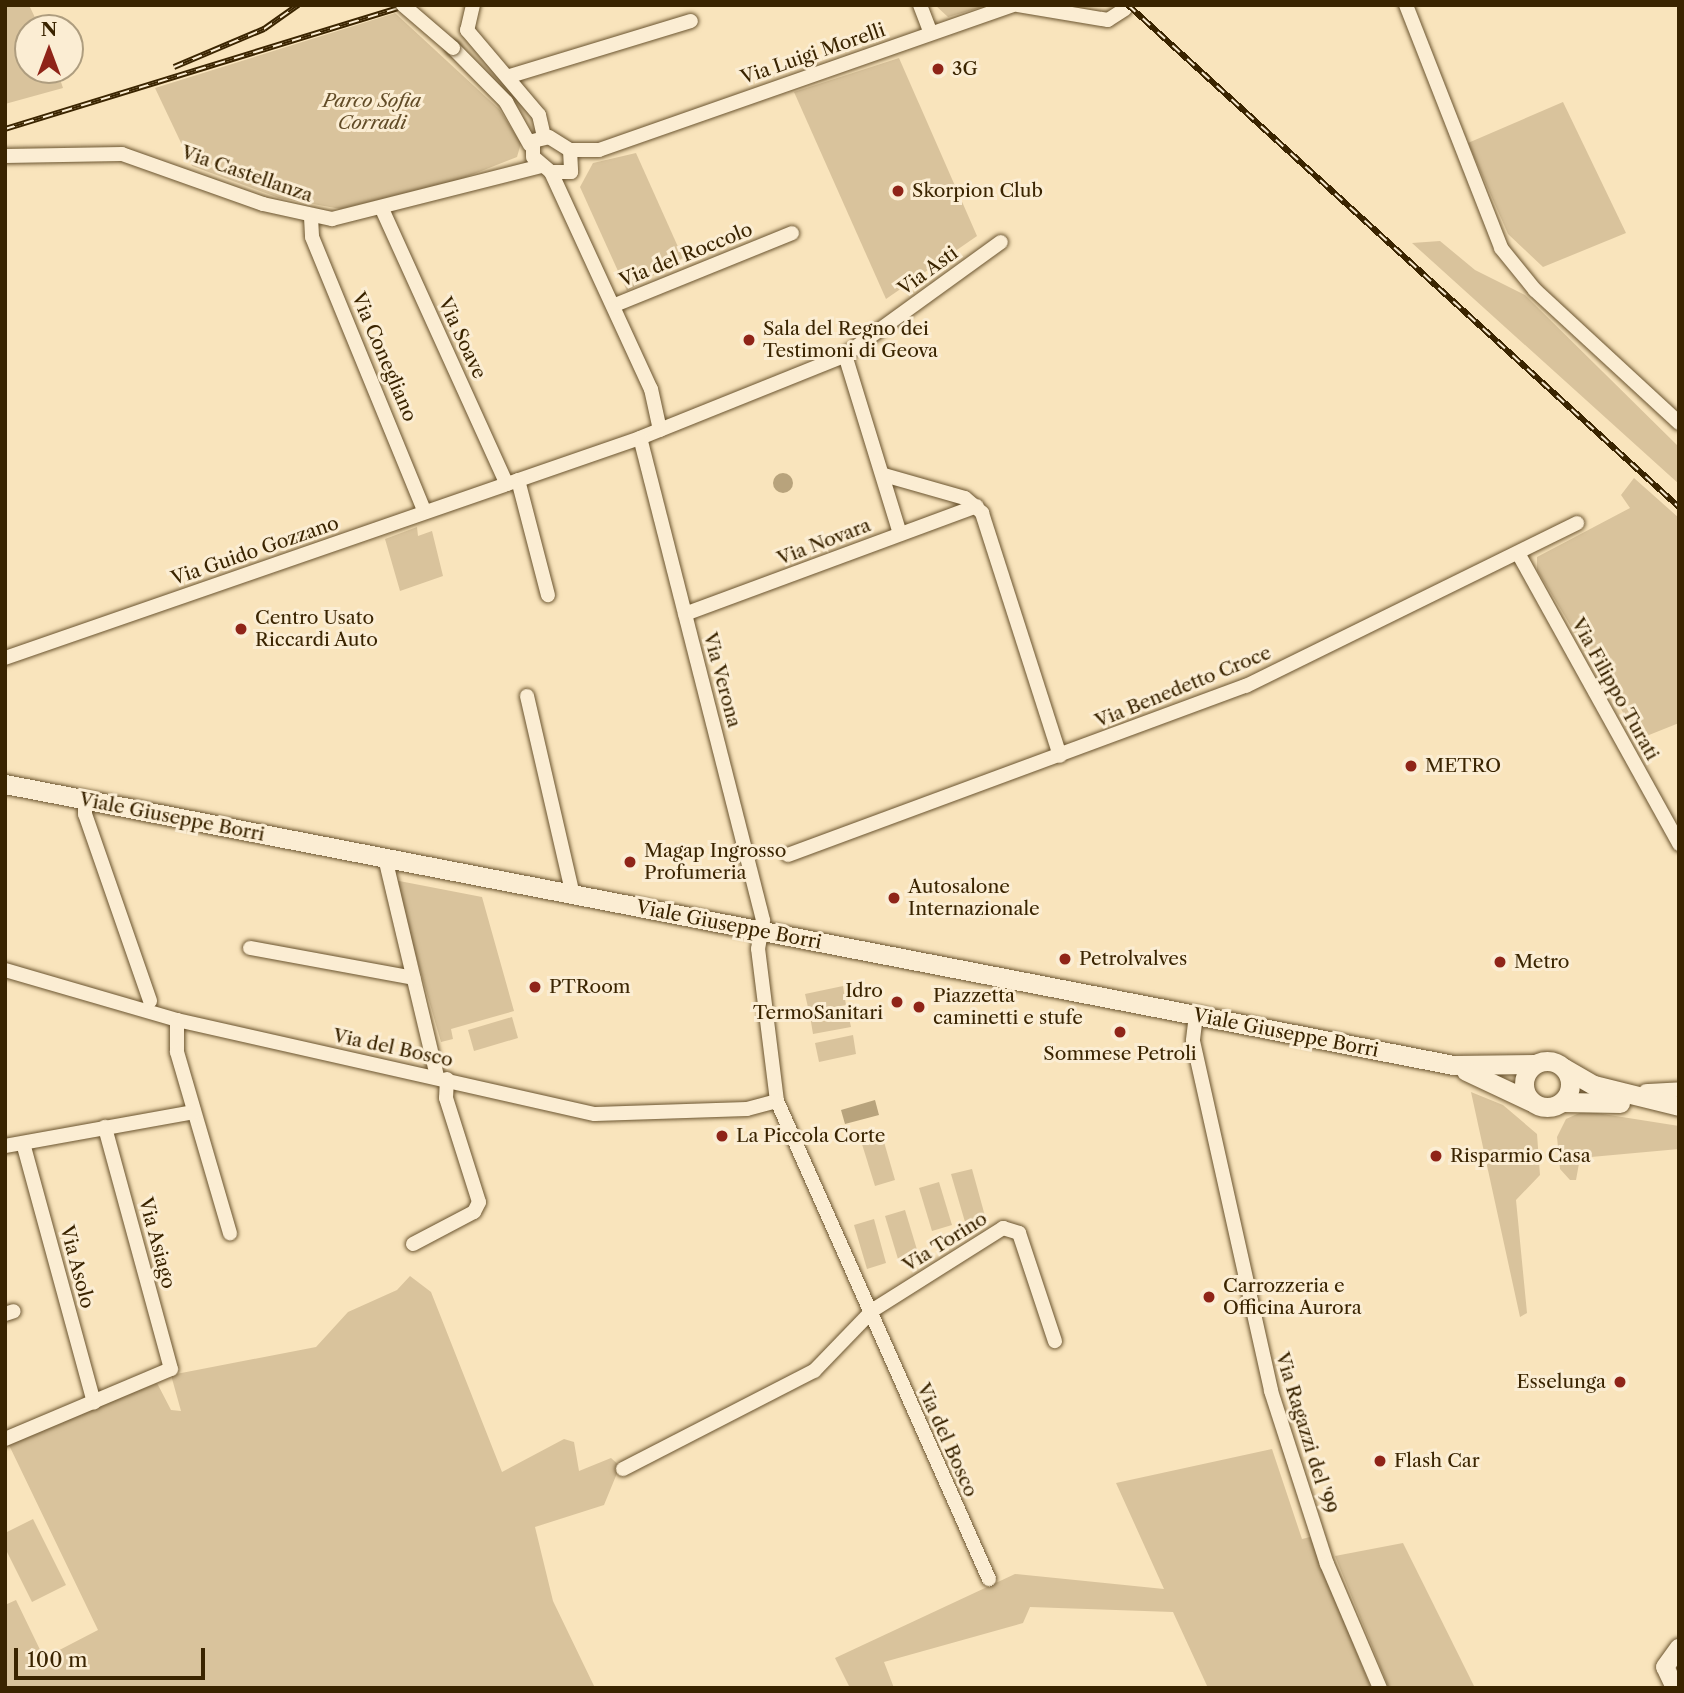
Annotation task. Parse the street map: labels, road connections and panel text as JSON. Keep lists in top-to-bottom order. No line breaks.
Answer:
{"streets":{"main road":["Viale Giuseppe Borri"],"street":["Via Luigi Morelli","Via Castellanza","Via del Roccolo","Via Asti","Via Soave","Via Conegliano","Via Novara","Via Guido Gozzano","Via Verona","Via Benedetto Croce","Via Filippo Turati","Via del Bosco","Via Torino","Via Asiago","Via Asolo","Via Ragazzi del '99"]},"crossings":[["Via Castellanza","Via del Roccolo"],["Via Castellanza","Via Soave"],["Via Castellanza","Via Conegliano"],["Via Asti","Via Guido Gozzano"],["Via Soave","Via Guido Gozzano"],["Via Conegliano","Via Guido Gozzano"],["Via Novara","Via Verona"],["Via Guido Gozzano","Via Verona"],["Via Verona","Viale Giuseppe Borri"],["Via Verona","Via del Bosco"],["Via Benedetto Croce","Via Filippo Turati"],["Viale Giuseppe Borri","Via del Bosco"],["Viale Giuseppe Borri","Via Ragazzi del '99"],["Via del Bosco","Via Torino"],["Via Asiago","Via Asolo"]],"parks":["Parco Sofia Corradi"],"places":["3G","Skorpion Club","Sala del Regno dei Testimoni di Geova","Centro Usato Riccardi Auto","METRO","Magap Ingrosso Profumeria","Autosalone Internazionale","Petrolvalves","Metro","PTRoom","Idro TermoSanitari","Piazzetta caminetti e stufe","Sommese Petroli","La Piccola Corte","Risparmio Casa","Carrozzeria e Officina Aurora","Esselunga","Flash Car"],"scale_bar":"100 m","north":"top"}
